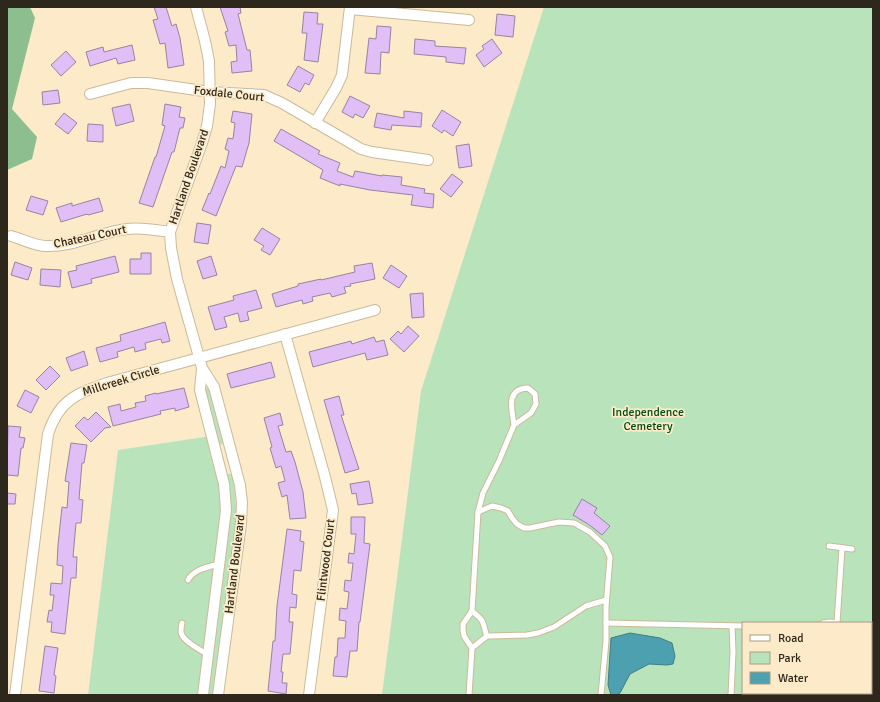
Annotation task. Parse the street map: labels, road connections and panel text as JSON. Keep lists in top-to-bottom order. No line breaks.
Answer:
{"streets":{"street":["Foxdale Court","Hartland Boulevard","Chateau Court","Millcreek Circle","Flintwood Court"]},"crossings":[["Foxdale Court","Hartland Boulevard"],["Hartland Boulevard","Chateau Court"],["Hartland Boulevard","Millcreek Circle"],["Millcreek Circle","Flintwood Court"]],"parks":["Independence Cemetery"],"legend":["Road","Park","Water"]}
